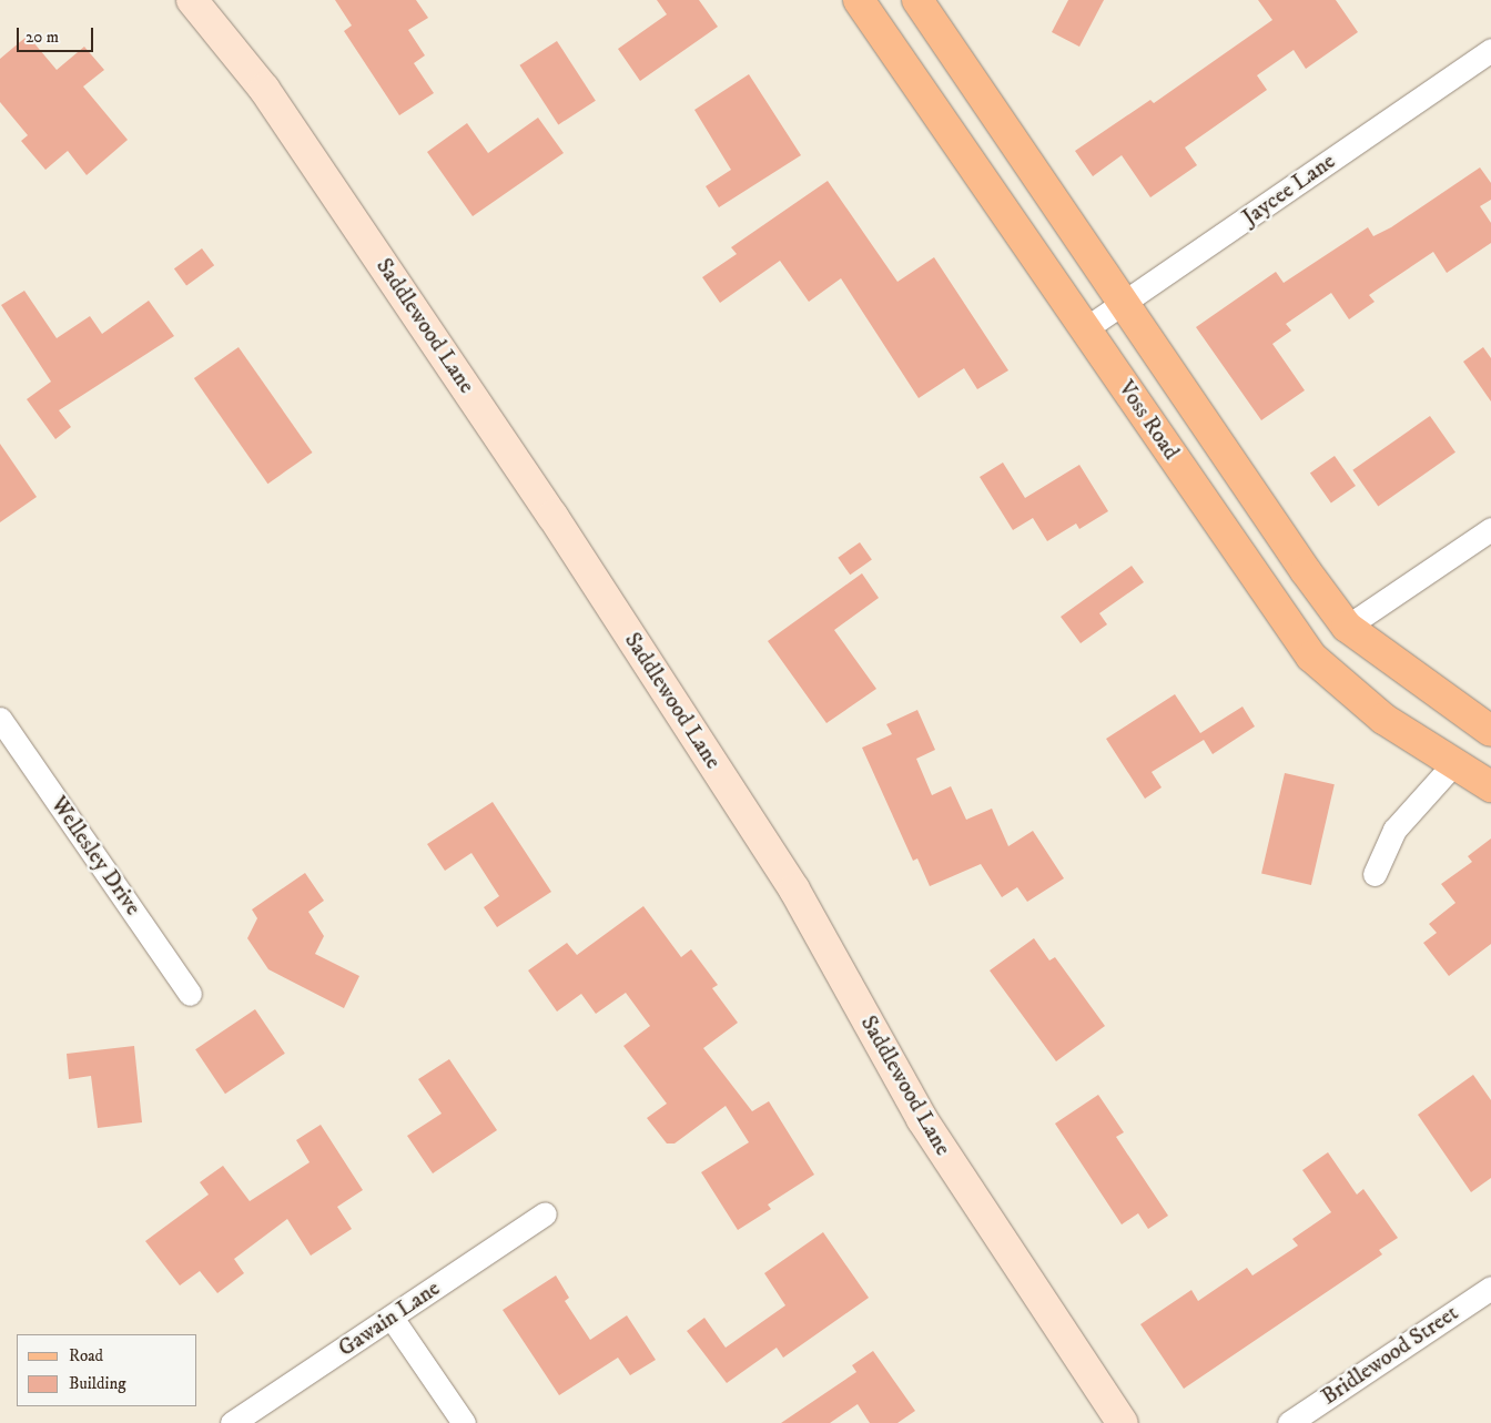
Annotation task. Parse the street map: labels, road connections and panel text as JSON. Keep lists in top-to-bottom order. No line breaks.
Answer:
{"streets":{"main road":["Voss Road"],"street":["Jaycee Lane","Saddlewood Lane","Wellesley Drive","Gawain Lane","Bridlewood Street"]},"crossings":[["Jaycee Lane","Voss Road"]],"legend":["Road","Building"],"scale_bar":"20 m"}
